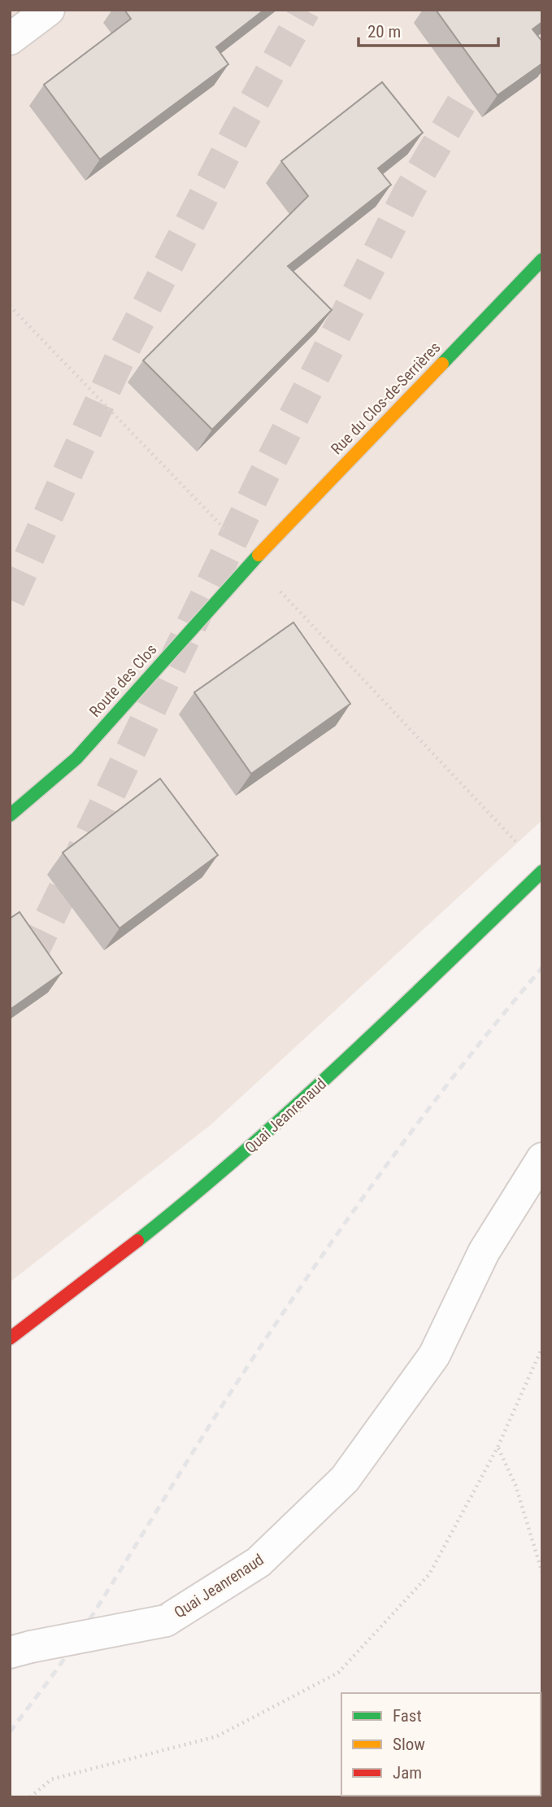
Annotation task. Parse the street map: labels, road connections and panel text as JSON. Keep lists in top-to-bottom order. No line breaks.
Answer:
{"streets":{"street":["Rue du Clos-de-Serrières","Route des Clos","Quai Jeanrenaud"]},"crossings":[["Rue du Clos-de-Serrières","Route des Clos"]],"legend":["Fast","Slow","Jam"],"scale_bar":"20 m"}
